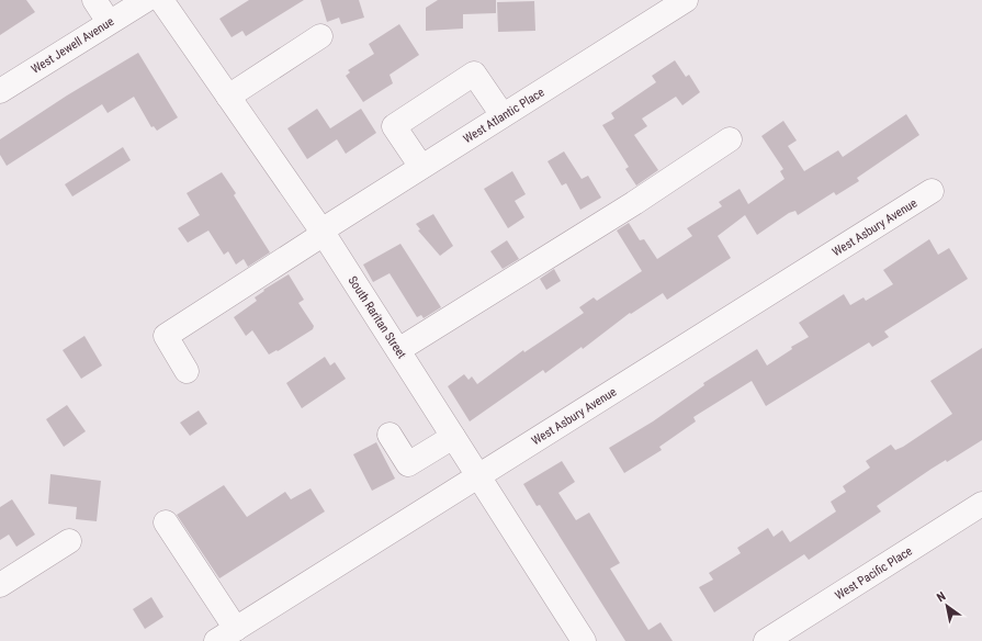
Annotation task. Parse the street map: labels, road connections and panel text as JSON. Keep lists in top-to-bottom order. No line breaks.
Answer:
{"streets":{"street":["West Jewell Avenue","West Atlantic Place","West Asbury Avenue","South Raritan Street","West Pacific Place"]},"crossings":[["West Atlantic Place","South Raritan Street"],["West Asbury Avenue","South Raritan Street"]],"north":"top left"}
